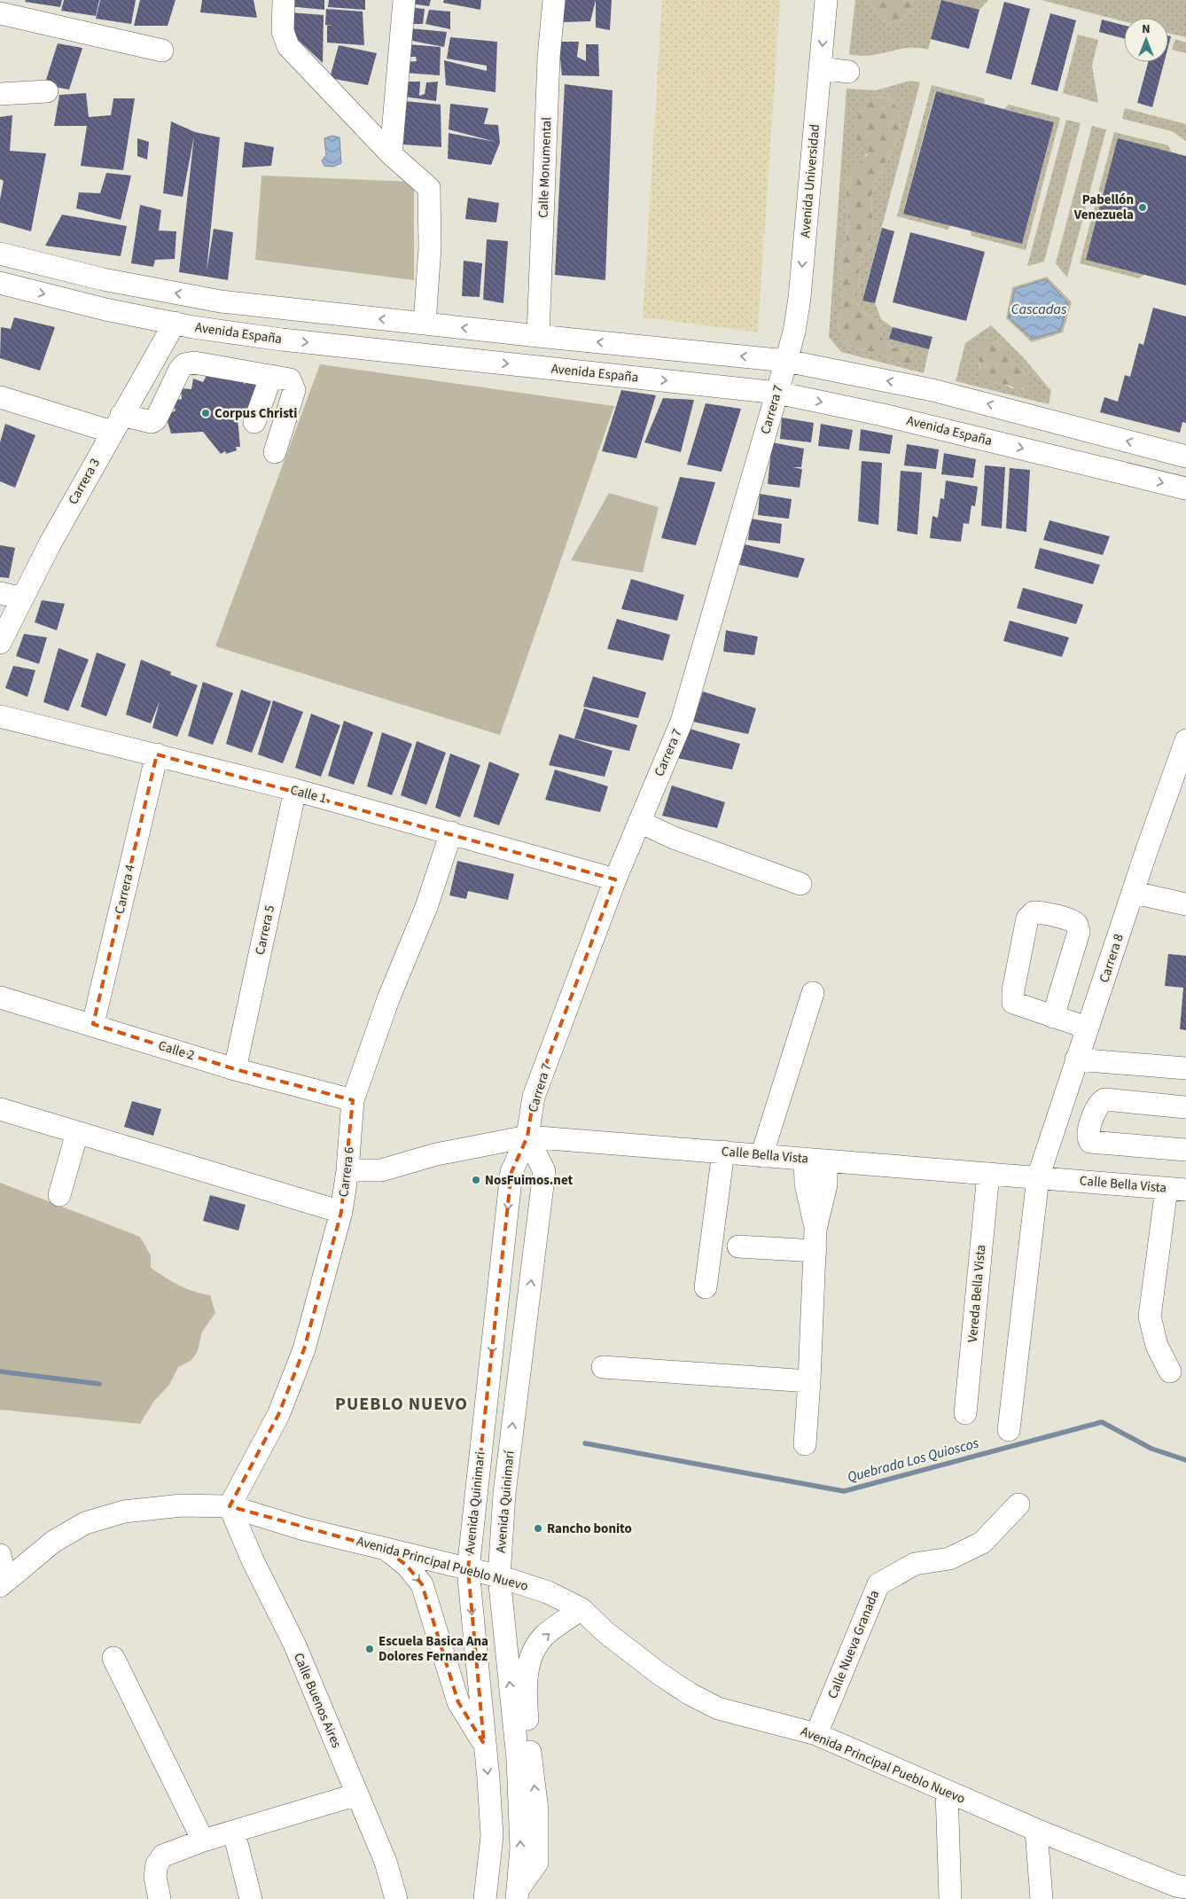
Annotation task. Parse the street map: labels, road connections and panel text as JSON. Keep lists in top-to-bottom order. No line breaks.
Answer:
{"streets":{"street":["Calle Monumental","Avenida Universidad","Avenida España","Carrera 7","Carrera 3","Calle 1","Carrera 4","Carrera 5","Carrera 8","Calle 2","Calle Bella Vista","Carrera 6","Vereda Bella Vista","Avenida Quinimarí","Avenida Quinimari","Avenida Principal Pueblo Nuevo","Calle Nueva Granada","Calle Buenos Aires"]},"crossings":[["Avenida Universidad","Carrera 7"],["Avenida España","Carrera 7"],["Avenida España","Carrera 3"],["Carrera 7","Calle 1"],["Carrera 7","Calle Bella Vista"],["Carrera 7","Avenida Quinimarí"],["Carrera 7","Avenida Quinimari"],["Calle 1","Carrera 4"],["Calle 1","Carrera 5"],["Calle 1","Carrera 6"],["Carrera 4","Calle 2"],["Carrera 5","Calle 2"],["Carrera 8","Calle Bella Vista"],["Calle 2","Carrera 6"],["Calle Bella Vista","Carrera 6"],["Calle Bella Vista","Vereda Bella Vista"],["Calle Bella Vista","Avenida Quinimarí"],["Calle Bella Vista","Avenida Quinimari"],["Carrera 6","Avenida Principal Pueblo Nuevo"],["Carrera 6","Calle Buenos Aires"],["Avenida Quinimarí","Avenida Quinimari"],["Avenida Quinimarí","Avenida Principal Pueblo Nuevo"],["Avenida Quinimari","Avenida Principal Pueblo Nuevo"],["Avenida Principal Pueblo Nuevo","Calle Nueva Granada"],["Avenida Principal Pueblo Nuevo","Calle Buenos Aires"]],"one_way":["Avenida Universidad"],"districts":["PUEBLO NUEVO"],"water":["Cascadas","Quebrada Los Quioscos"],"places":["Pabellón Venezuela","Corpus Christi","NosFuimos.net","Rancho bonito","Escuela Basica Ana Dolores Fernandez"],"north":"top"}
